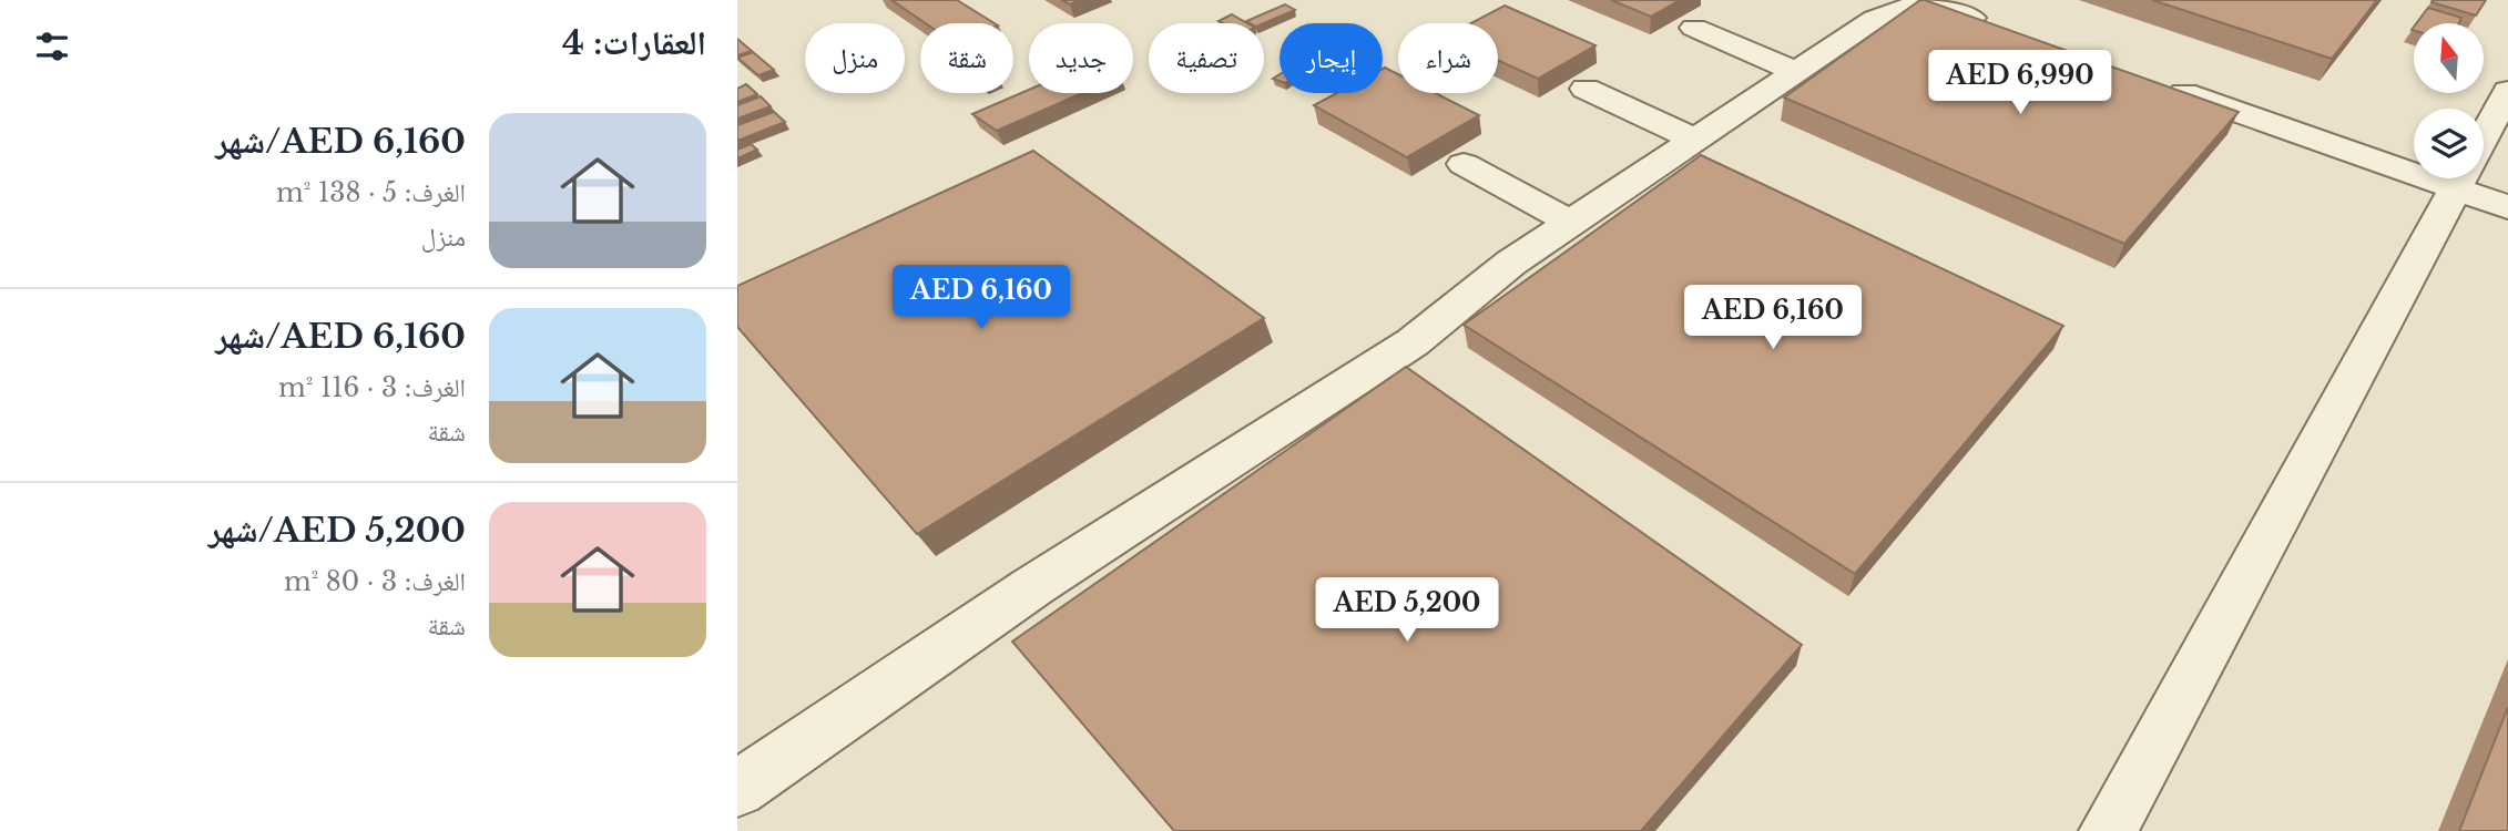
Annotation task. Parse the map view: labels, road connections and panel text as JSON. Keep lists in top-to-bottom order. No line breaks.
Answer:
{"north":"top","page":{"heading":"العقارات: 4","chip":["شراء","إيجار","تصفية","جديد","شقة","منزل"],"price":["AED 6,990","AED 6,160","AED 6,160","AED 5,200"],"list":[{"name":"AED 6,160/شهر","note":"الغرف: 5 · 138 m² · منزل"},{"name":"AED 6,160/شهر","note":"الغرف: 3 · 116 m² · شقة"},{"name":"AED 5,200/شهر","note":"الغرف: 3 · 80 m² · شقة"}]}}
